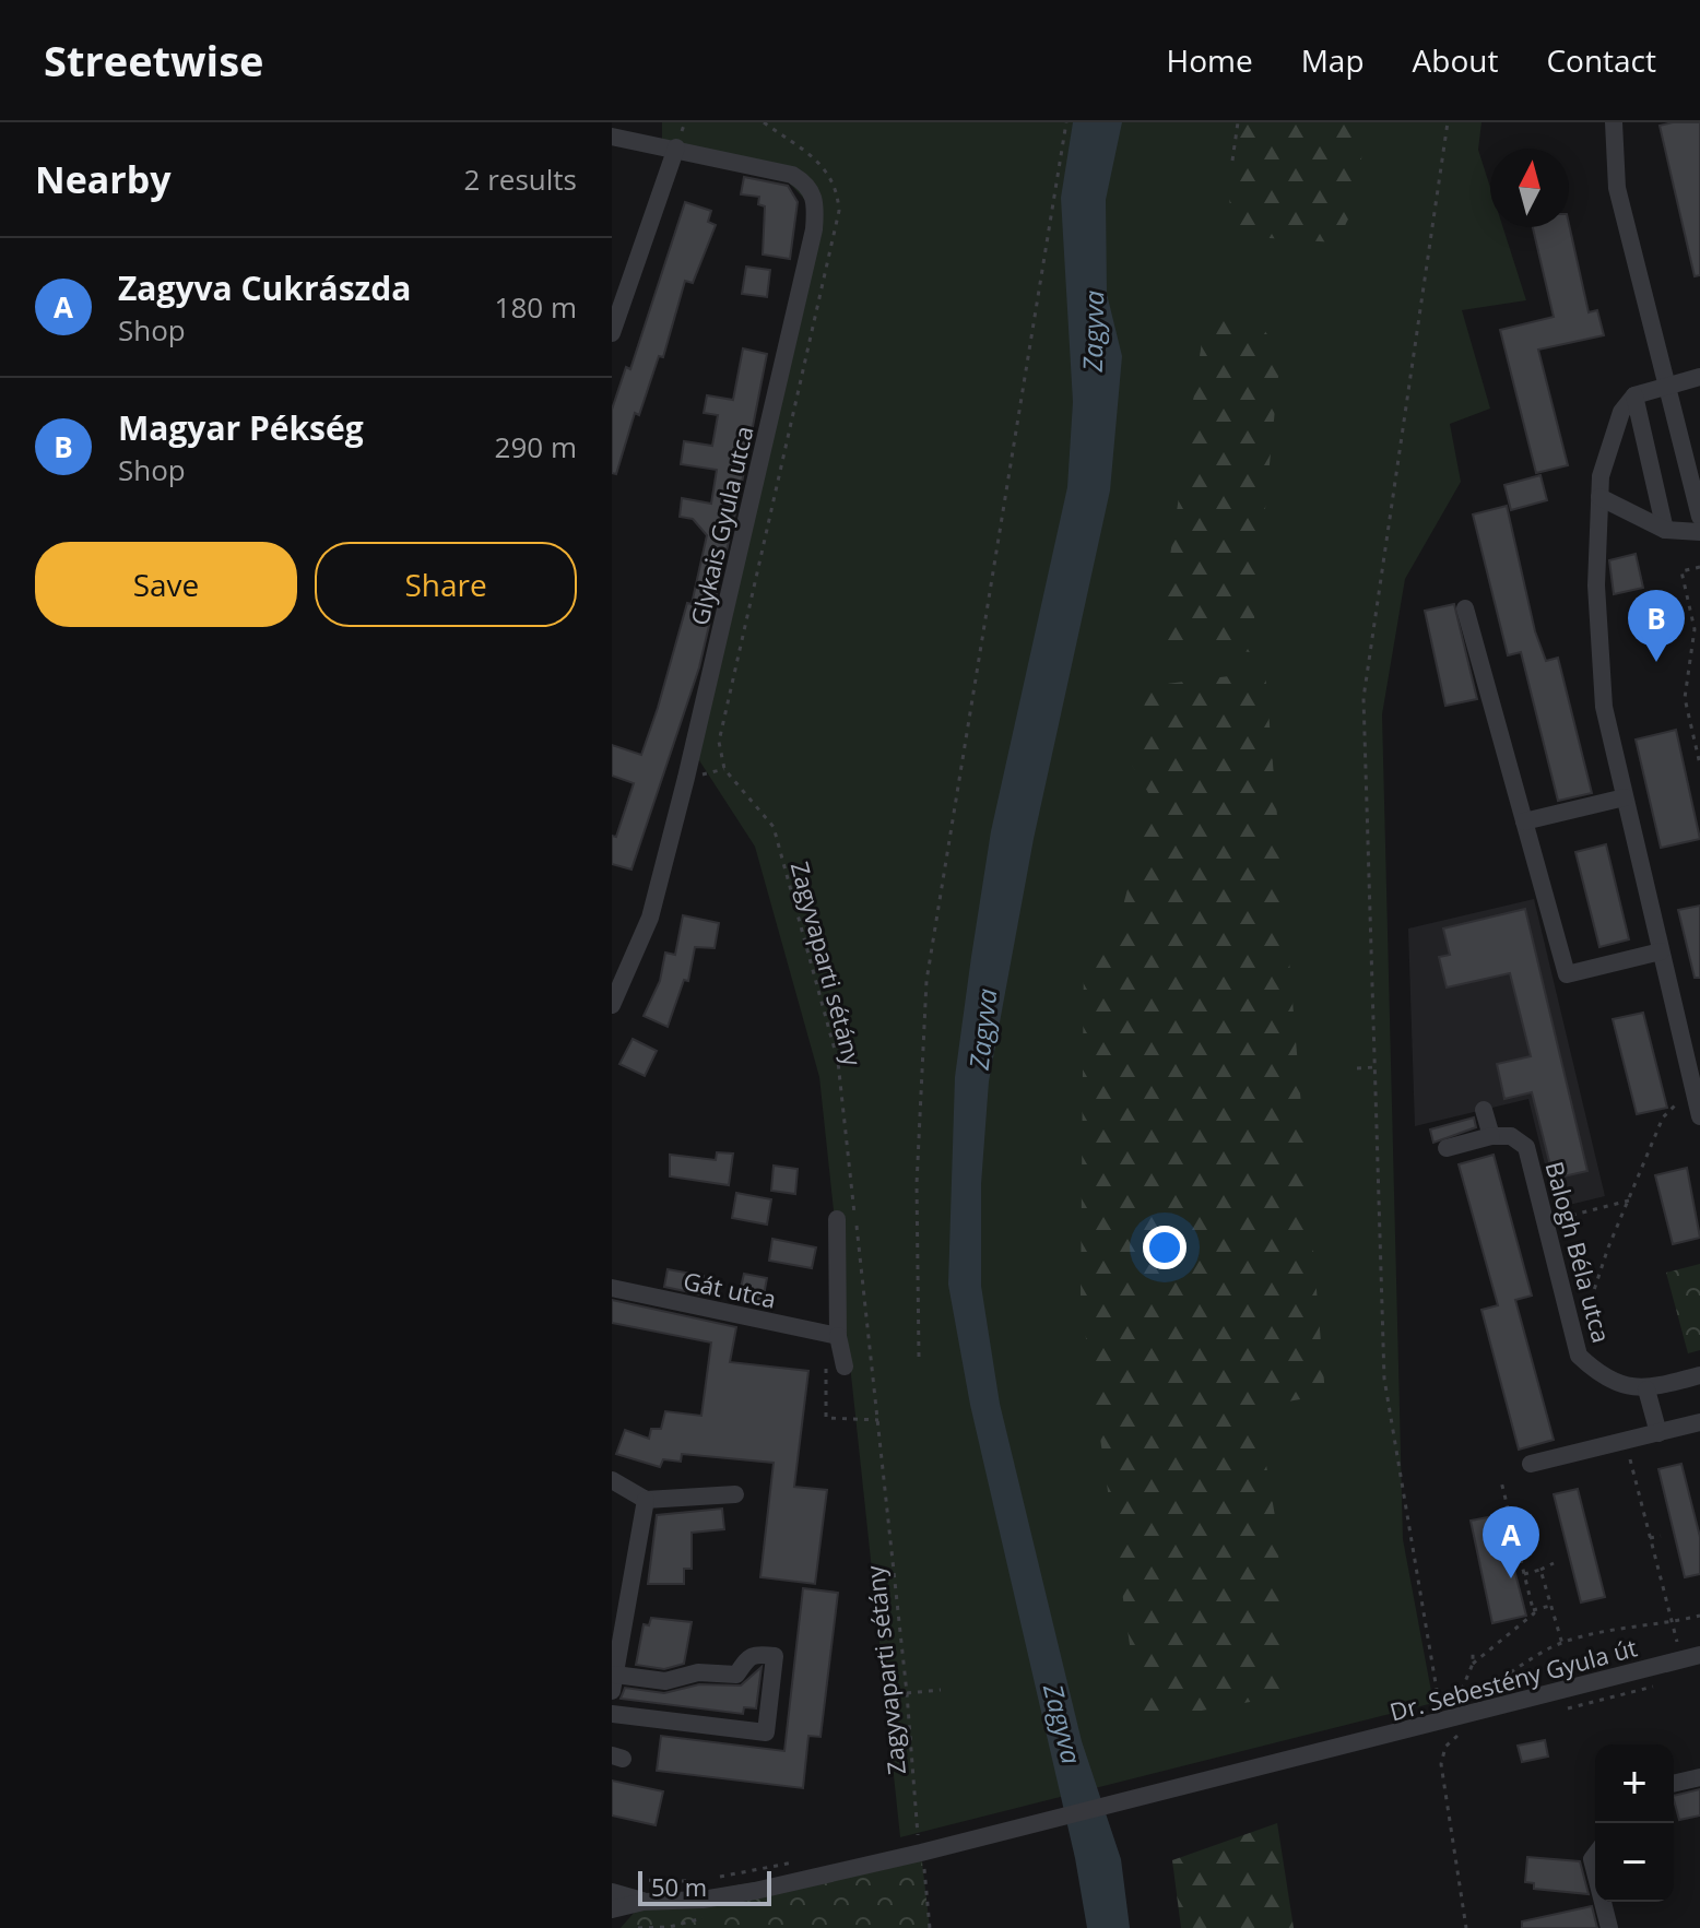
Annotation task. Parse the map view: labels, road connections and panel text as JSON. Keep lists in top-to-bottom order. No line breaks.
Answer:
{"streets":{"street":["Glykais Gyula utca","Balogh Béla utca","Gát utca","Dr. Sebestény Gyula út"],"path":["Zagyvaparti sétány"]},"crossings":[["Zagyvaparti sétány","Dr. Sebestény Gyula út"]],"water":["Zagyva"],"scale_bar":"50 m","north":"top","page":{"header":"Streetwise","nav":["Home","Map","About","Contact"],"heading":["Nearby","2 results"],"list":[{"mark":"A","name":"Zagyva Cukrászda","note":"Shop","value":"180 m"},{"mark":"B","name":"Magyar Pékség","note":"Shop","value":"290 m"}],"buttons":["Save","Share"],"pins":["B","A"],"map_buttons":["+","−"],"scale":"50 m"}}
